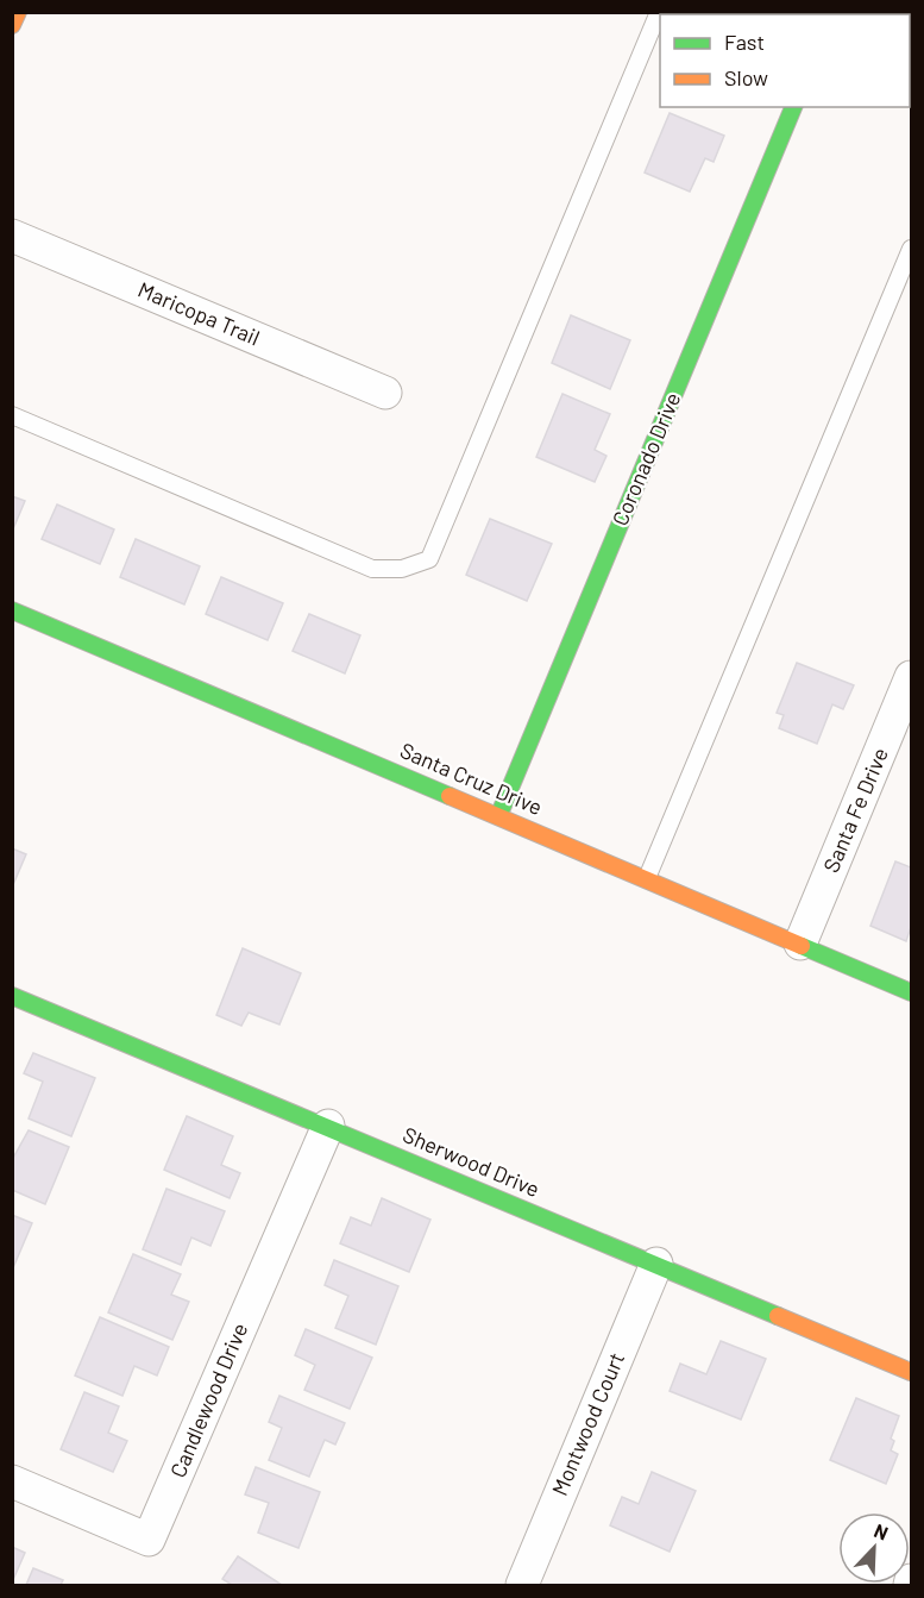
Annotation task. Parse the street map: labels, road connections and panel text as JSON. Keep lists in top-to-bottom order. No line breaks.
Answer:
{"streets":{"street":["Maricopa Trail","Coronado Drive","Santa Cruz Drive","Santa Fe Drive","Sherwood Drive","Candlewood Drive","Montwood Court"]},"crossings":[["Coronado Drive","Santa Cruz Drive"],["Santa Cruz Drive","Santa Fe Drive"],["Sherwood Drive","Candlewood Drive"],["Sherwood Drive","Montwood Court"]],"legend":["Fast","Slow"],"north":"top right"}
